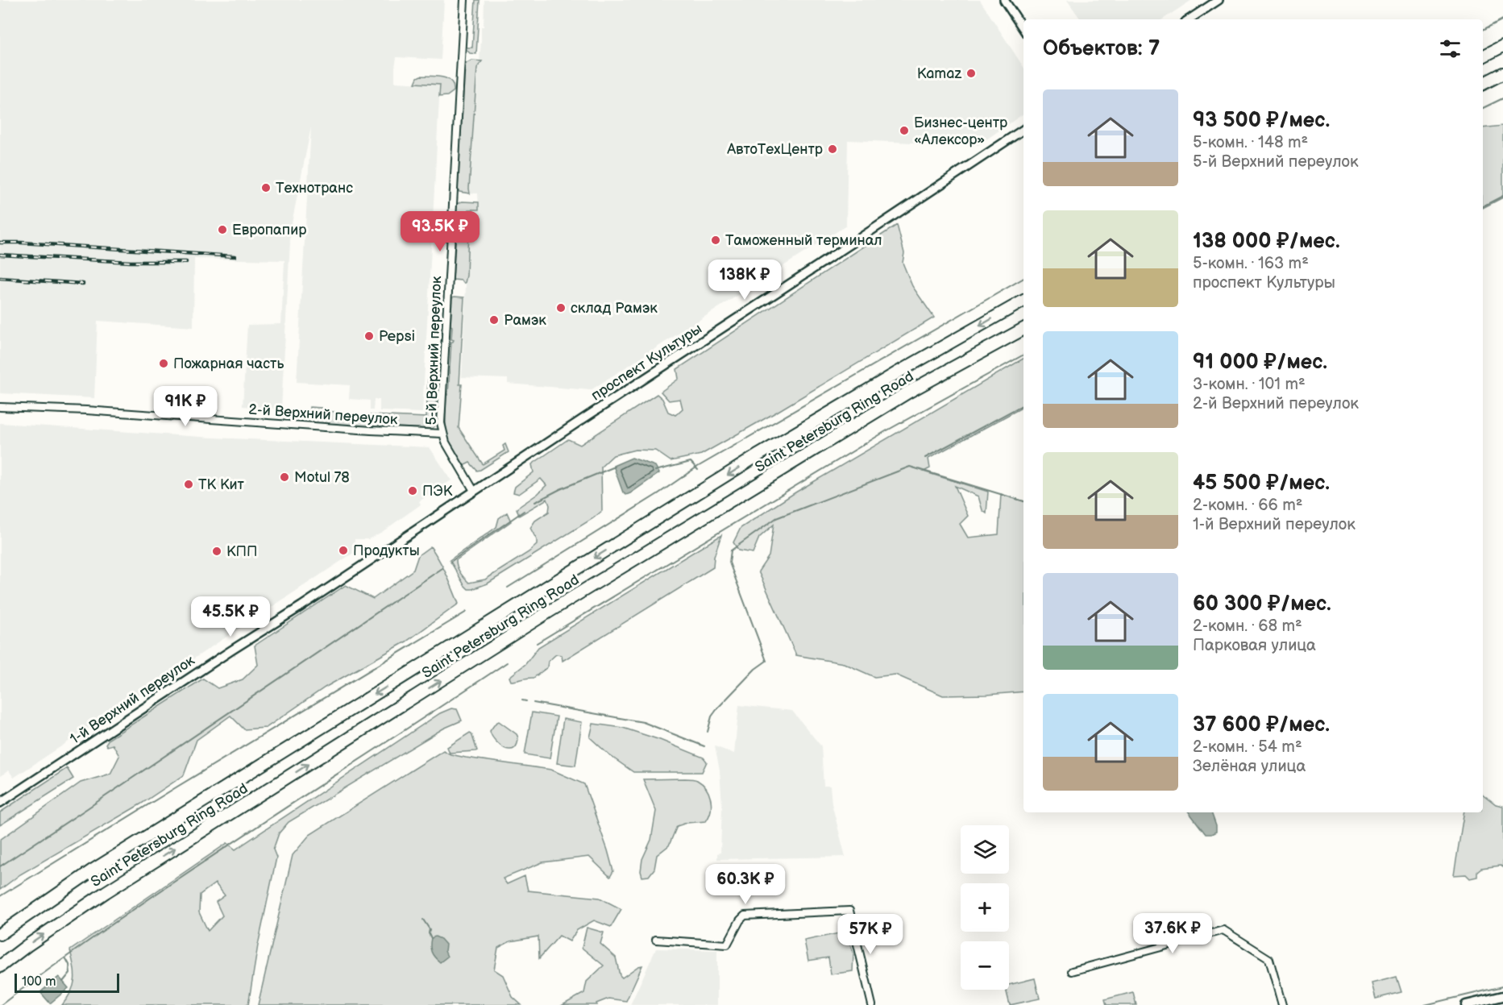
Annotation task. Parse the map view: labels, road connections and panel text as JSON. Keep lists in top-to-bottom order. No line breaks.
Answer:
{"streets":{"highway":["Saint Petersburg Ring Road"],"street":["5-й Верхний переулок","проспект Культуры","2-й Верхний переулок","1-й Верхний переулок"]},"crossings":[["5-й Верхний переулок","проспект Культуры"],["5-й Верхний переулок","2-й Верхний переулок"],["5-й Верхний переулок","1-й Верхний переулок"],["проспект Культуры","1-й Верхний переулок"]],"places":["Kamaz","Бизнес-центр «Алексор»","АвтоТехЦентр","Технотранс","Европапир","Таможенный терминал","склад Рамэк","Рамэк","Pepsi","Пожарная часть","Motul 78","ТК Кит","ПЭК","Продукты","КПП"],"scale_bar":"100 m","page":{"heading":"Объектов: 7","list":[{"name":"93 500 ₽/мес.","note":"5-комн. · 148 m² · 5-й Верхний переулок"},{"name":"138 000 ₽/мес.","note":"5-комн. · 163 m² · проспект Культуры"},{"name":"91 000 ₽/мес.","note":"3-комн. · 101 m² · 2-й Верхний переулок"},{"name":"45 500 ₽/мес.","note":"2-комн. · 66 m² · 1-й Верхний переулок"},{"name":"60 300 ₽/мес.","note":"2-комн. · 68 m² · Парковая улица"},{"name":"37 600 ₽/мес.","note":"2-комн. · 54 m² · Зелёная улица"}],"price":["93.5K ₽","138K ₽","91K ₽","45.5K ₽","60.3K ₽","37.6K ₽","57K ₽"],"map_buttons":["+","−"],"scale":"100 m"}}
